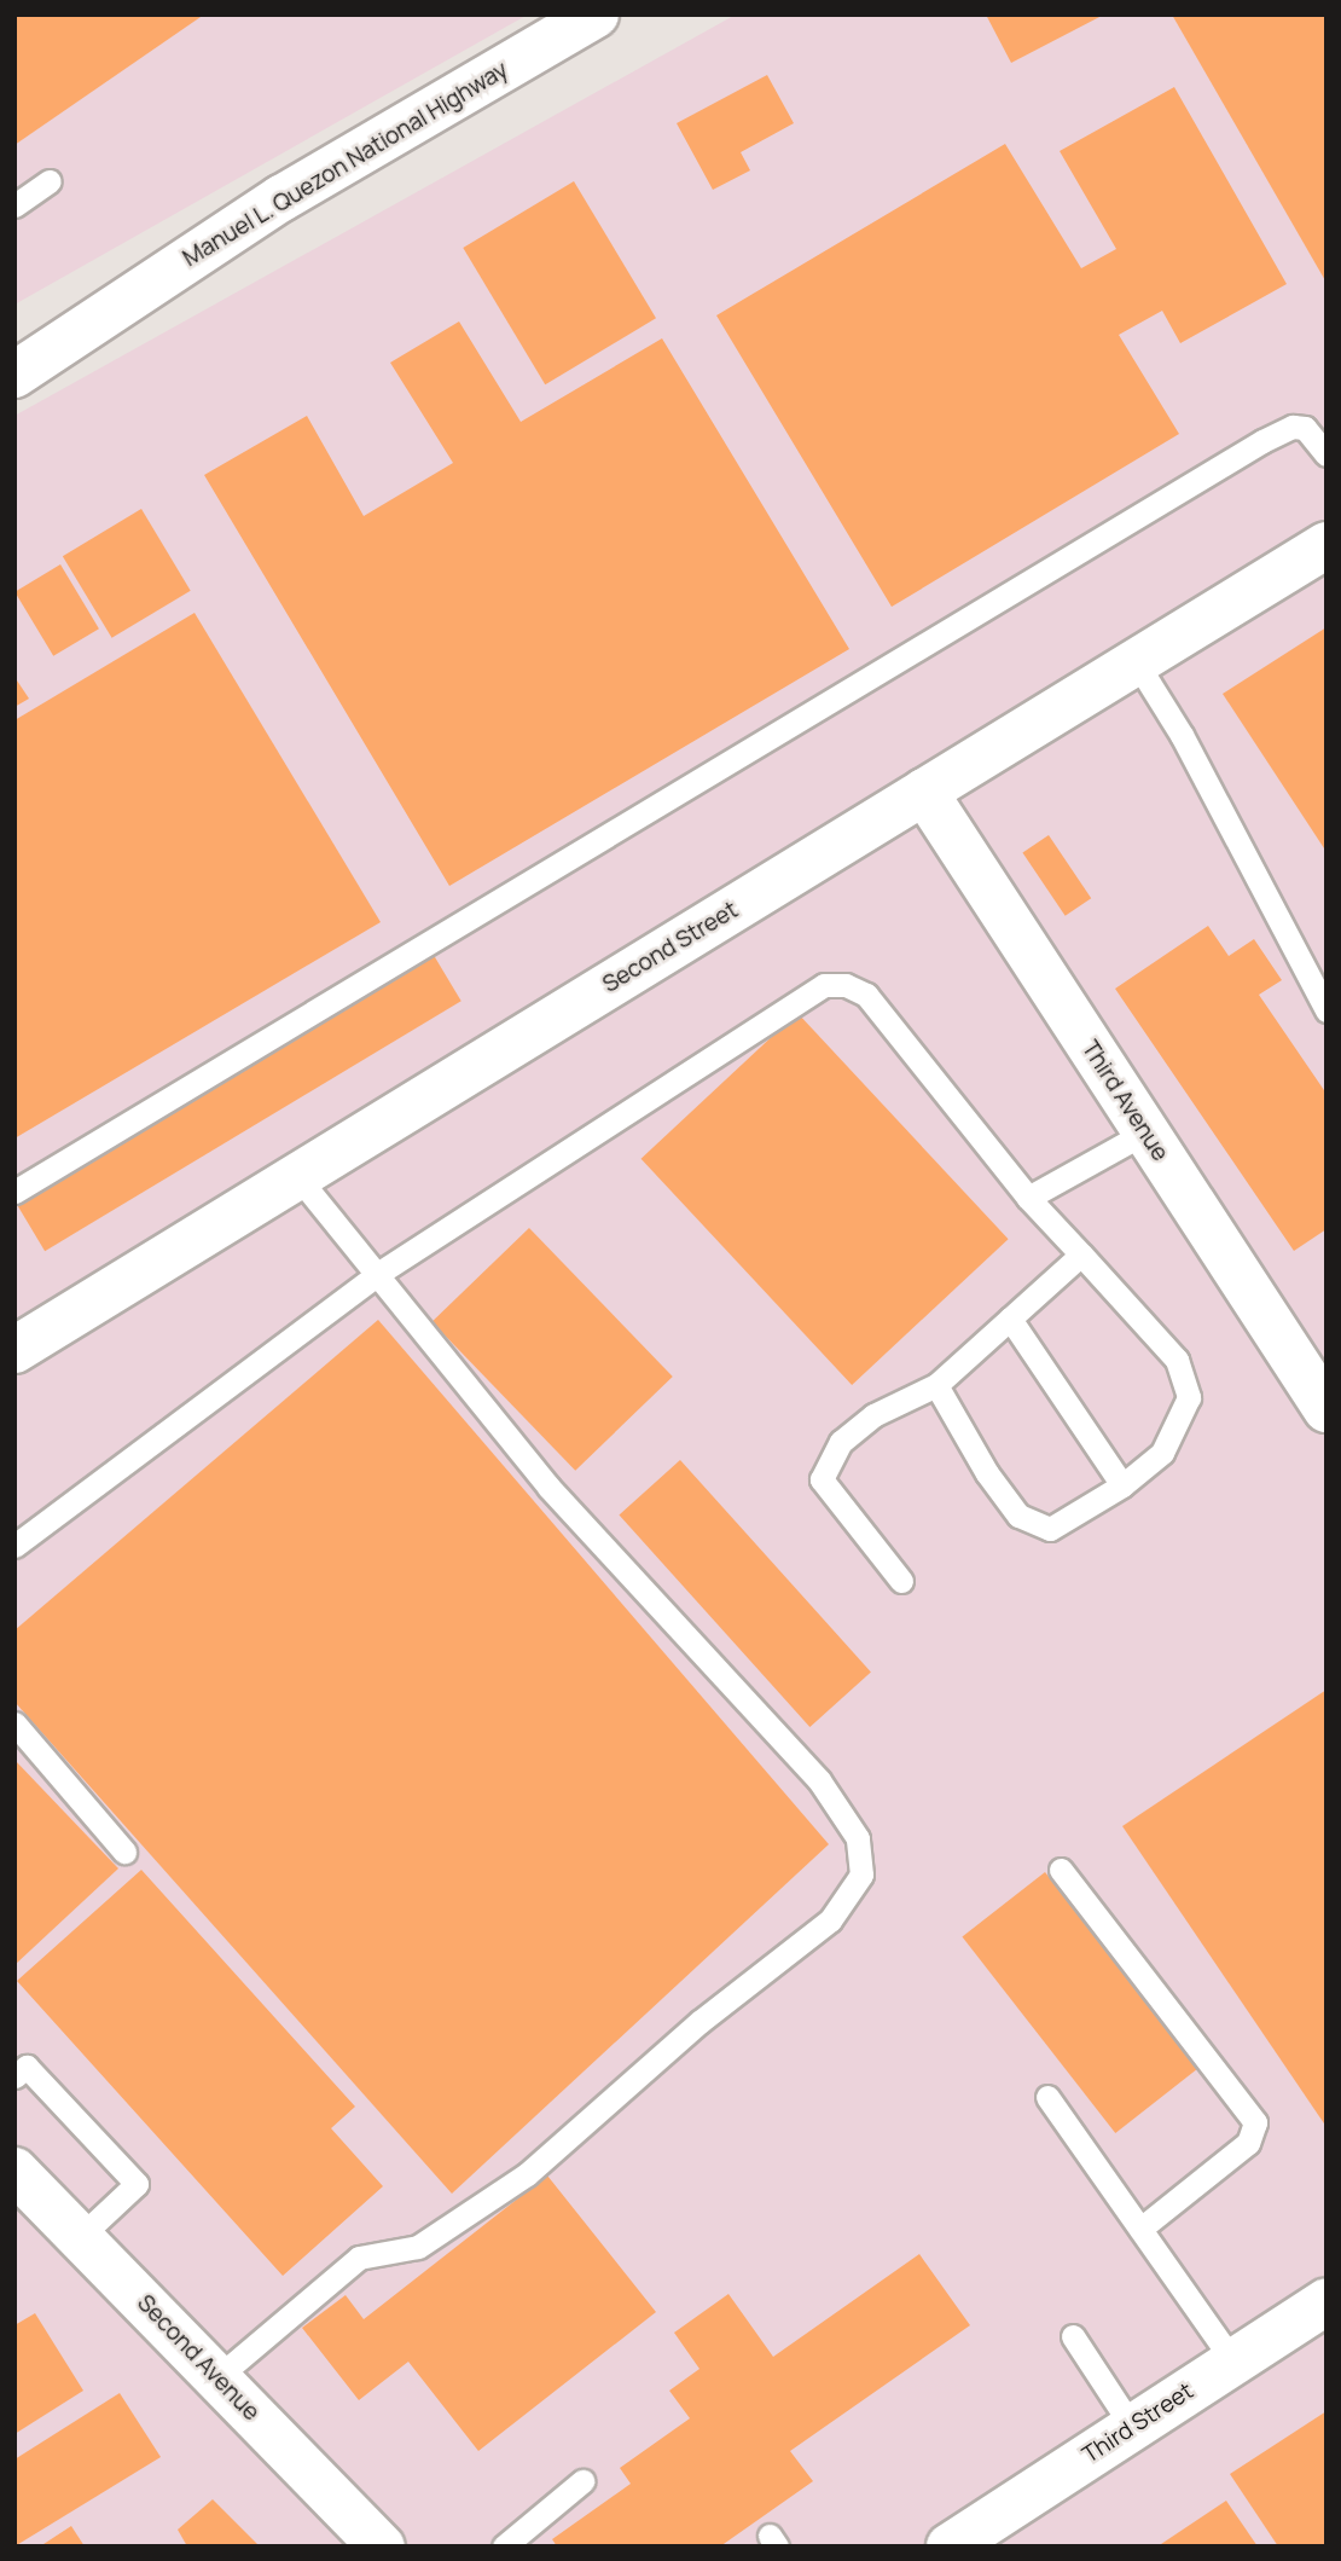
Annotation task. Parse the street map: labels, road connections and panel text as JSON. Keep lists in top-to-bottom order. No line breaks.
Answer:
{"streets":{"street":["Manuel L. Quezon National Highway","Second Street","Third Avenue","Second Avenue","Third Street"]},"crossings":[["Second Street","Third Avenue"]]}
